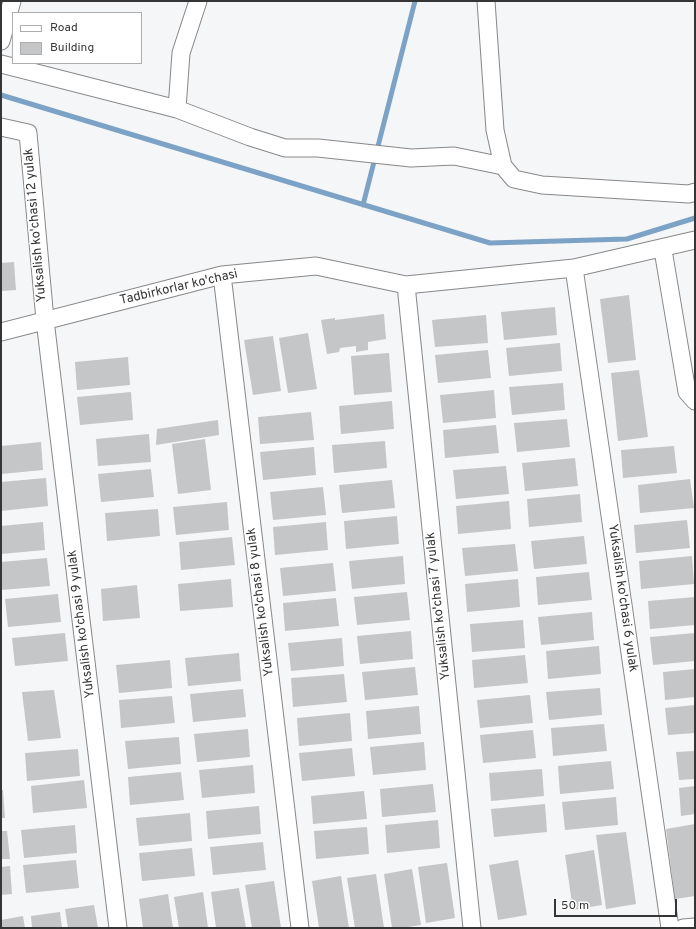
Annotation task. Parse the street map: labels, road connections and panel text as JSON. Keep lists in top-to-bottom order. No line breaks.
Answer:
{"streets":{"street":["Yuksalish ko'chasi 12 yulak","Tadbirkorlar ko'chasi","Yuksalish ko'chasi 6 yulak","Yuksalish ko'chasi 8 yulak","Yuksalish ko'chasi 7 yulak","Yuksalish ko'chasi 9 yulak"]},"crossings":[["Yuksalish ko'chasi 12 yulak","Tadbirkorlar ko'chasi"],["Yuksalish ko'chasi 12 yulak","Yuksalish ko'chasi 9 yulak"],["Tadbirkorlar ko'chasi","Yuksalish ko'chasi 6 yulak"],["Tadbirkorlar ko'chasi","Yuksalish ko'chasi 8 yulak"],["Tadbirkorlar ko'chasi","Yuksalish ko'chasi 7 yulak"],["Tadbirkorlar ko'chasi","Yuksalish ko'chasi 9 yulak"]],"legend":["Road","Building"],"scale_bar":"50 m"}
